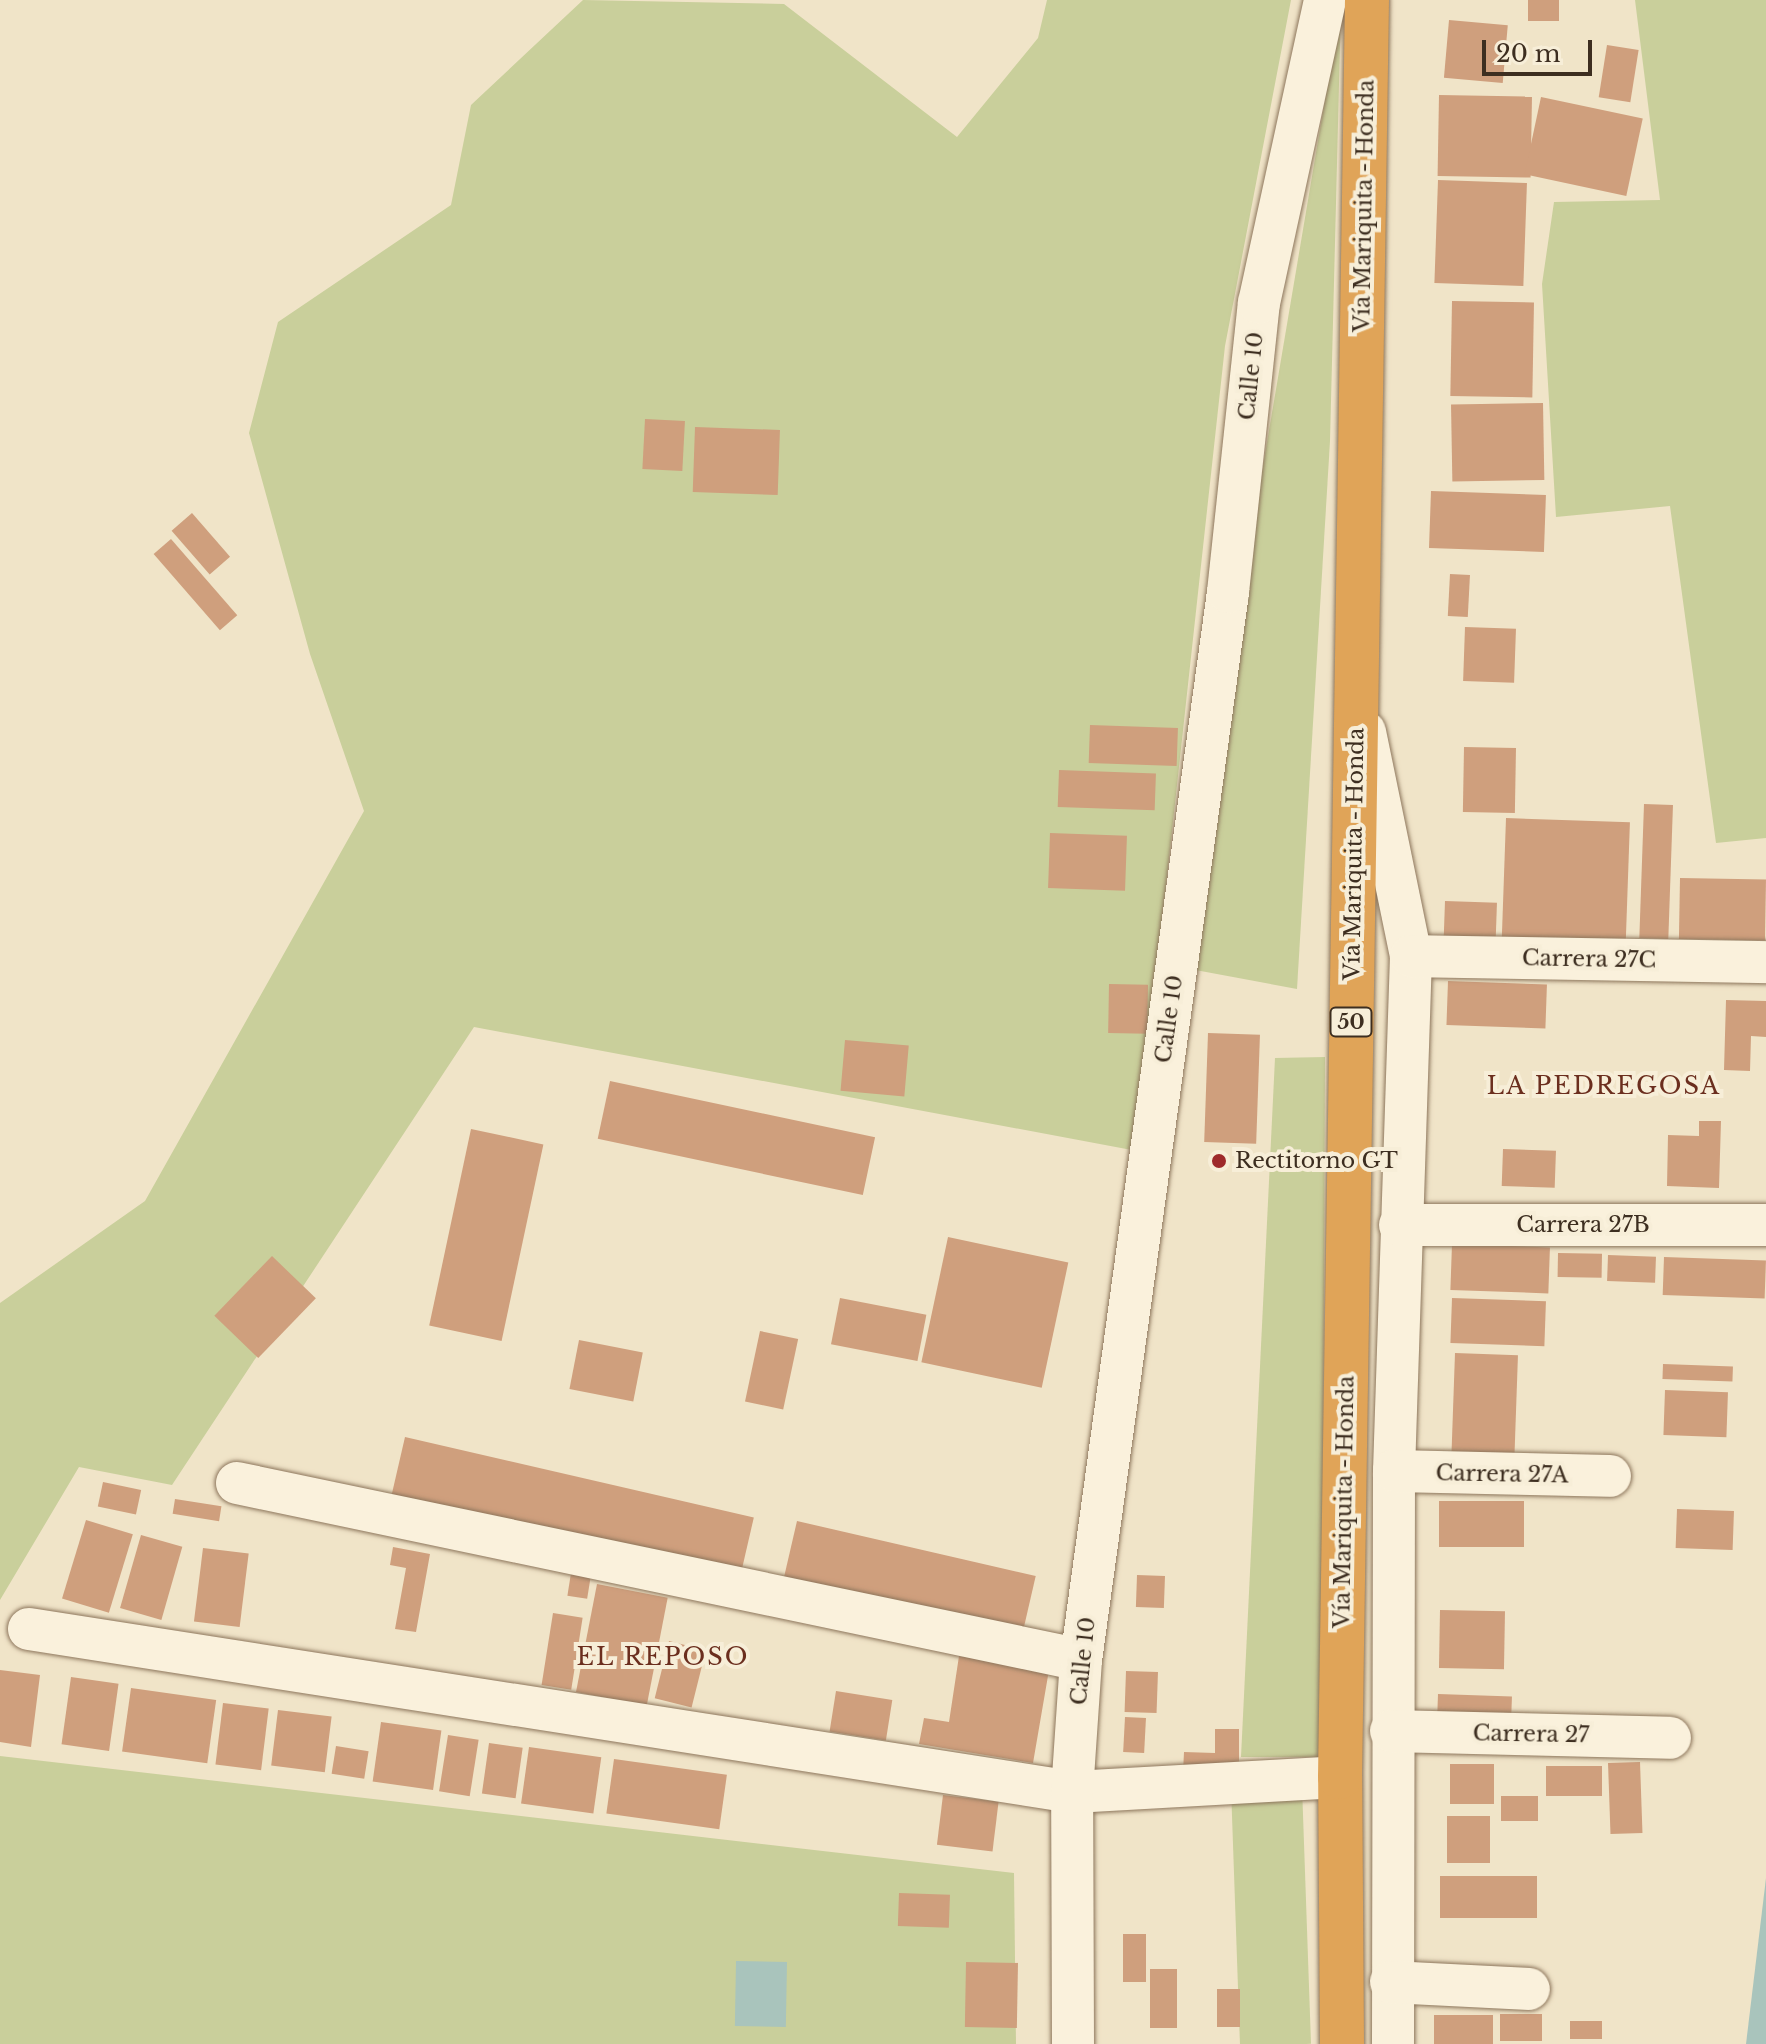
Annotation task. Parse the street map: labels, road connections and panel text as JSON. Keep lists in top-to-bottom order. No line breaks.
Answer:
{"streets":{"highway":["Vía Mariquita - Honda","50"],"street":["Calle 10","Carrera 27C","Carrera 27B","Carrera 27A","Carrera 27"]},"districts":["LA PEDREGOSA","EL REPOSO"],"places":["Rectitorno GT"],"scale_bar":"20 m"}
